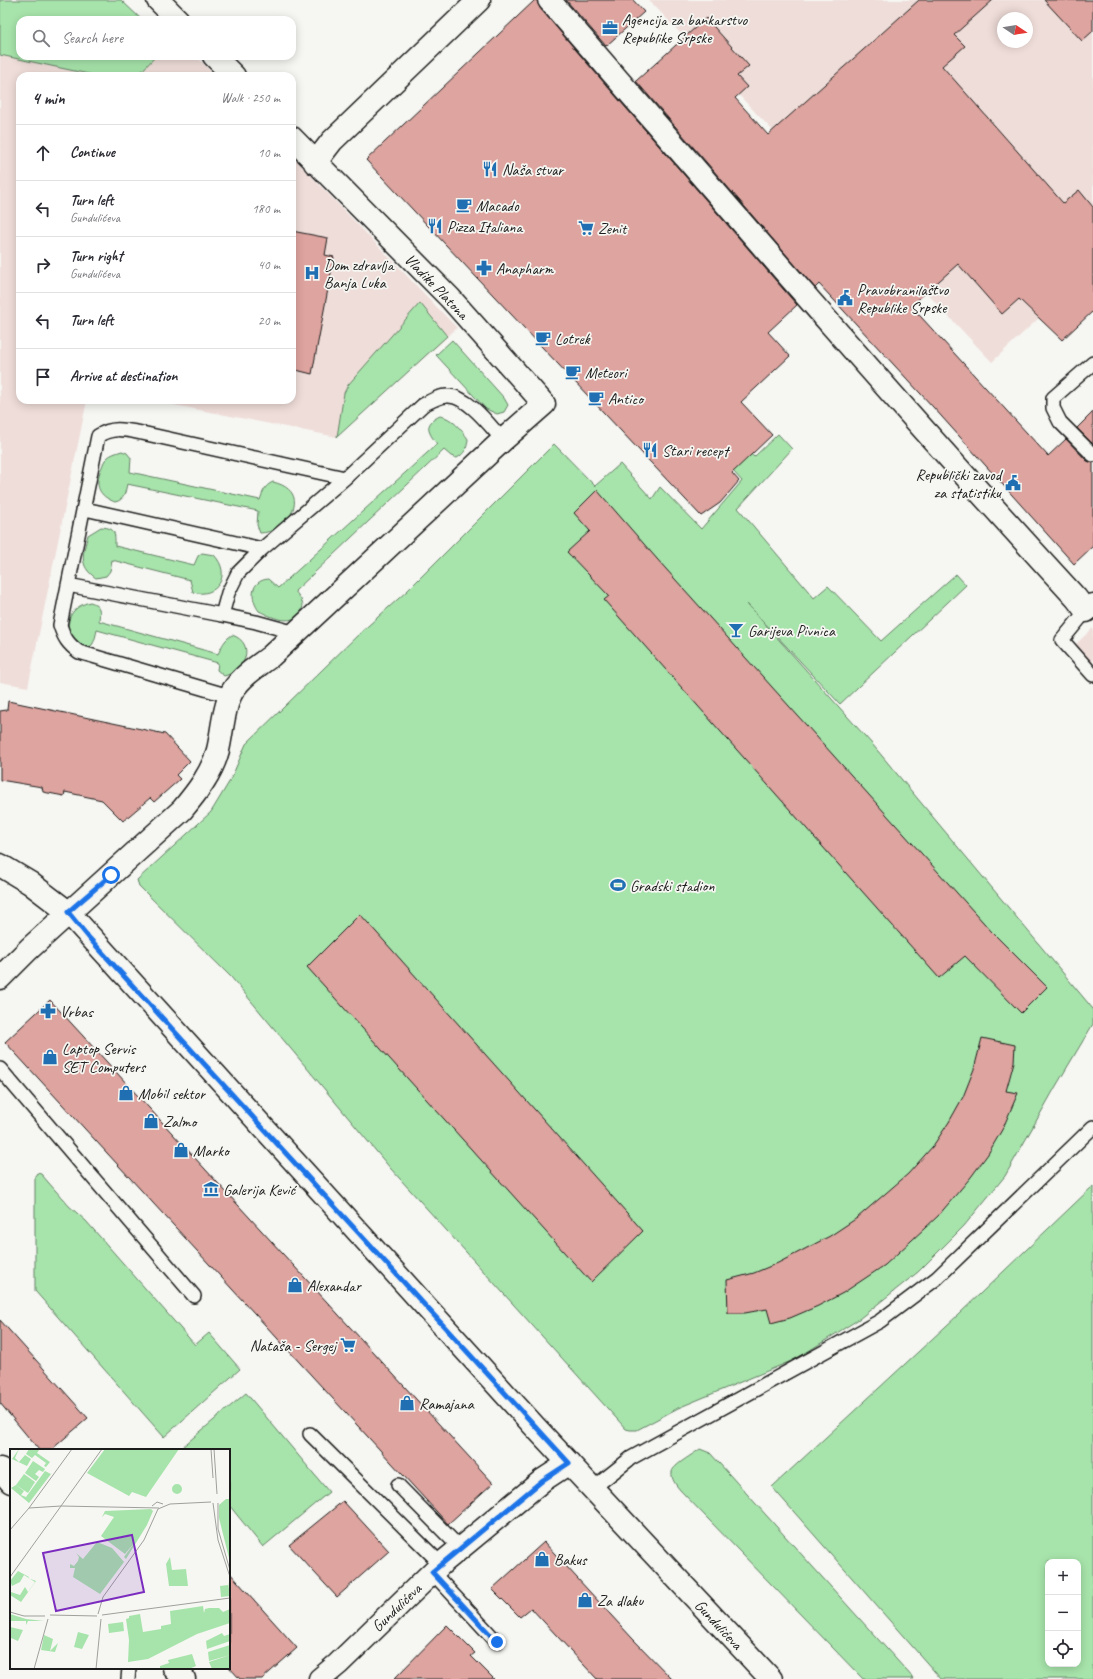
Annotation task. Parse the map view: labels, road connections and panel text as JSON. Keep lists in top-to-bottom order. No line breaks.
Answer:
{"streets":{"street":["Vladike Platona","Gundulićeva"]},"places":{"office":["Agencija za bankarstvo Republike Srpske"],"restaurant":["Naša stvar","Pizza Italiana","Stari recept"],"cafe":["Macado","Lotrek","Meteori","Antico"],"supermarket":["Zenit","Nataša - Sergej"],"pharmacy":["Anapharm","Vrbas"],"hospital":["Dom zdravlja Banja Luka"],"public building":["Pravobranilaštvo Republike Srpske","Republički zavod za statistiku"],"bar":["Garijeva Pivnica"],"sports":["Gradski stadion"],"shop":["Laptop Servis SET Computers","Mobil sektor","Zalmo","Marko","Alexandar","Ramajana","Bakus","Za dlaku"],"museum":["Galerija Kević"]},"north":"right","page":{"search":"Search here","heading":["4 min","Walk · 250 m"],"list":[["Continue","10 m"],["Turn left","Gundulićeva","180 m"],["Turn right","Gundulićeva","40 m"],["Turn left","20 m"],"Arrive at destination"],"map_buttons":["+","−"]}}
